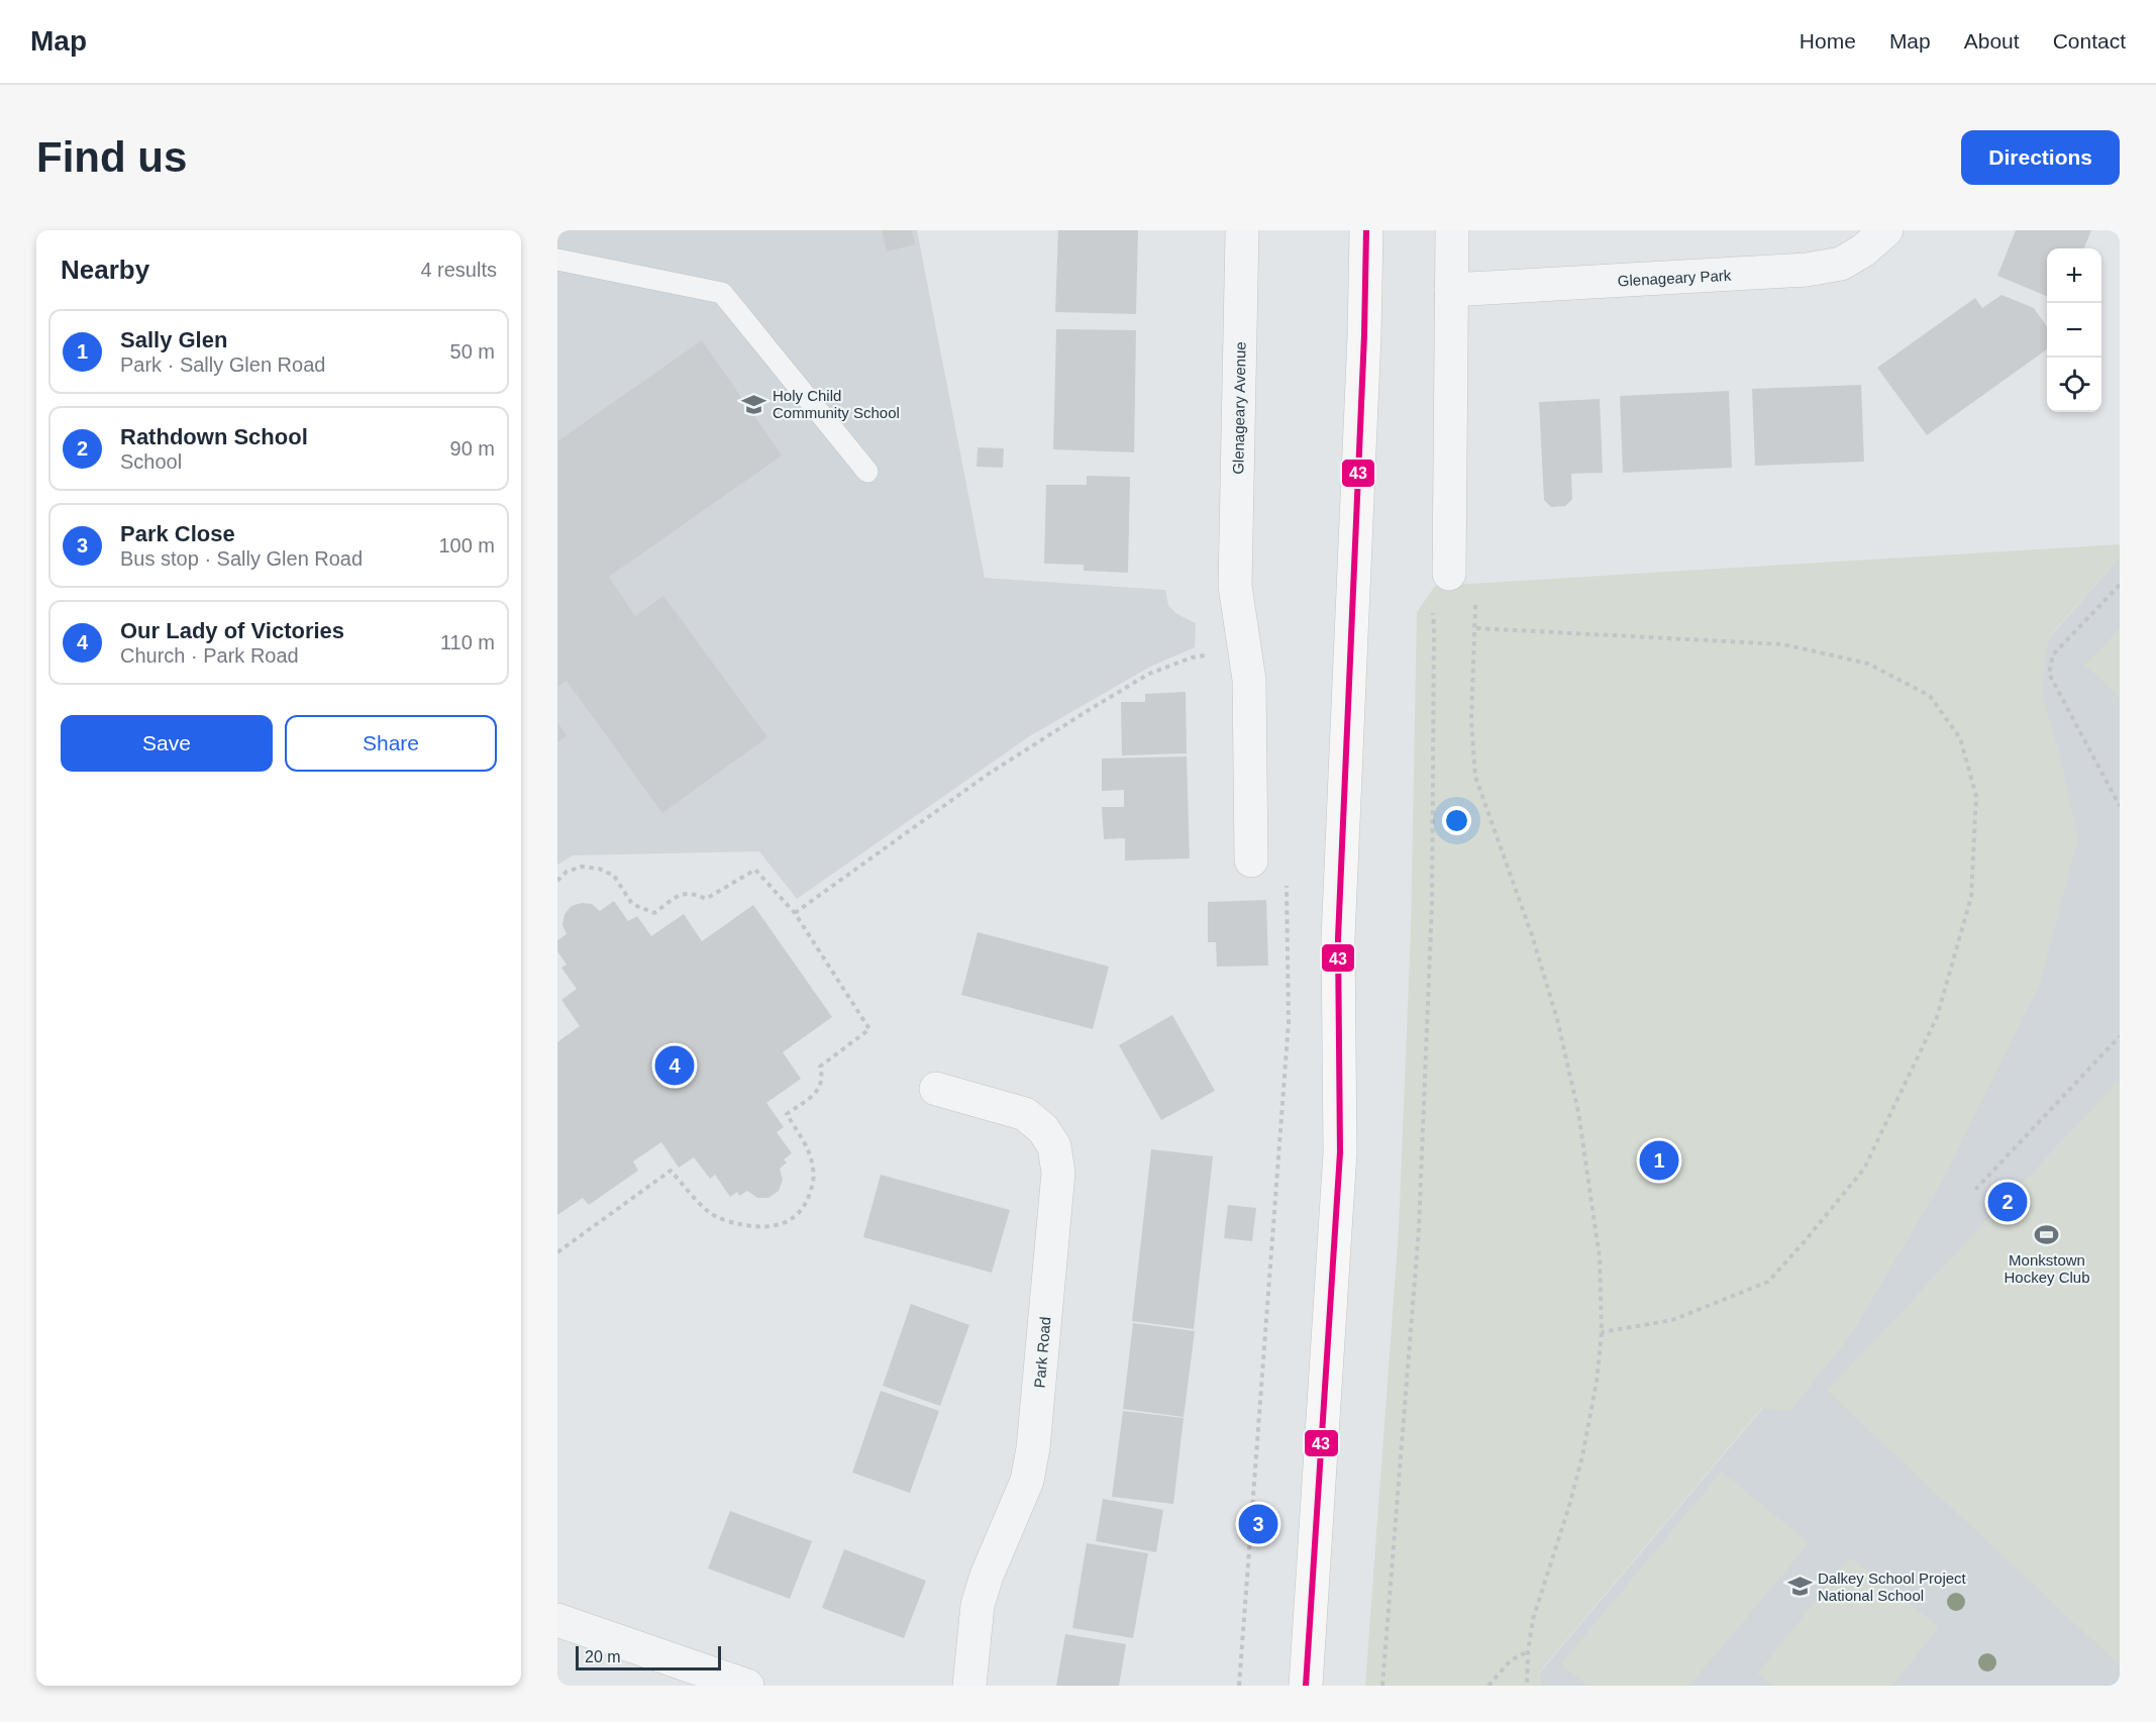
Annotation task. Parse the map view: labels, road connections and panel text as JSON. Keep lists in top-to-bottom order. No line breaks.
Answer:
{"streets":{"street":["Glenageary Park","Glenageary Avenue","Park Road"]},"places":{"school or university":["Holy Child Community School","Dalkey School Project National School"],"sports":["Monkstown Hockey Club"]},"lines":["transit line 43"],"scale_bar":"20 m","page":{"header":"Map","nav":["Home","Map","About","Contact"],"buttons":["Directions",["Save","Share"]],"title":"Find us","heading":["Nearby","4 results"],"map_buttons":["+","−"],"list":[{"mark":"1","name":"Sally Glen","note":"Park · Sally Glen Road","value":"50 m"},{"mark":"2","name":"Rathdown School","note":"School","value":"90 m"},{"mark":"3","name":"Park Close","note":"Bus stop · Sally Glen Road","value":"100 m"},{"mark":"4","name":"Our Lady of Victories","note":"Church · Park Road","value":"110 m"}],"pins":["4","1","2","3"],"scale":"20 m"}}
